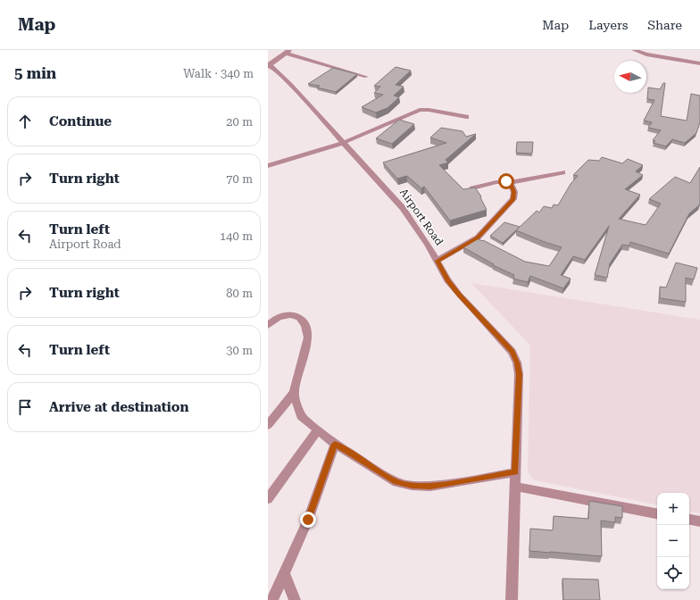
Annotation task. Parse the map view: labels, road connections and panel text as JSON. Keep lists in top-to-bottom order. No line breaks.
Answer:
{"streets":{"street":["Airport Road"]},"north":"left","page":{"header":"Map","nav":["Map","Layers","Share"],"heading":["5 min","Walk · 340 m"],"list":[["Continue","20 m"],["Turn right","70 m"],["Turn left","Airport Road","140 m"],["Turn right","80 m"],["Turn left","30 m"],"Arrive at destination"],"map_buttons":["+","−"]}}
